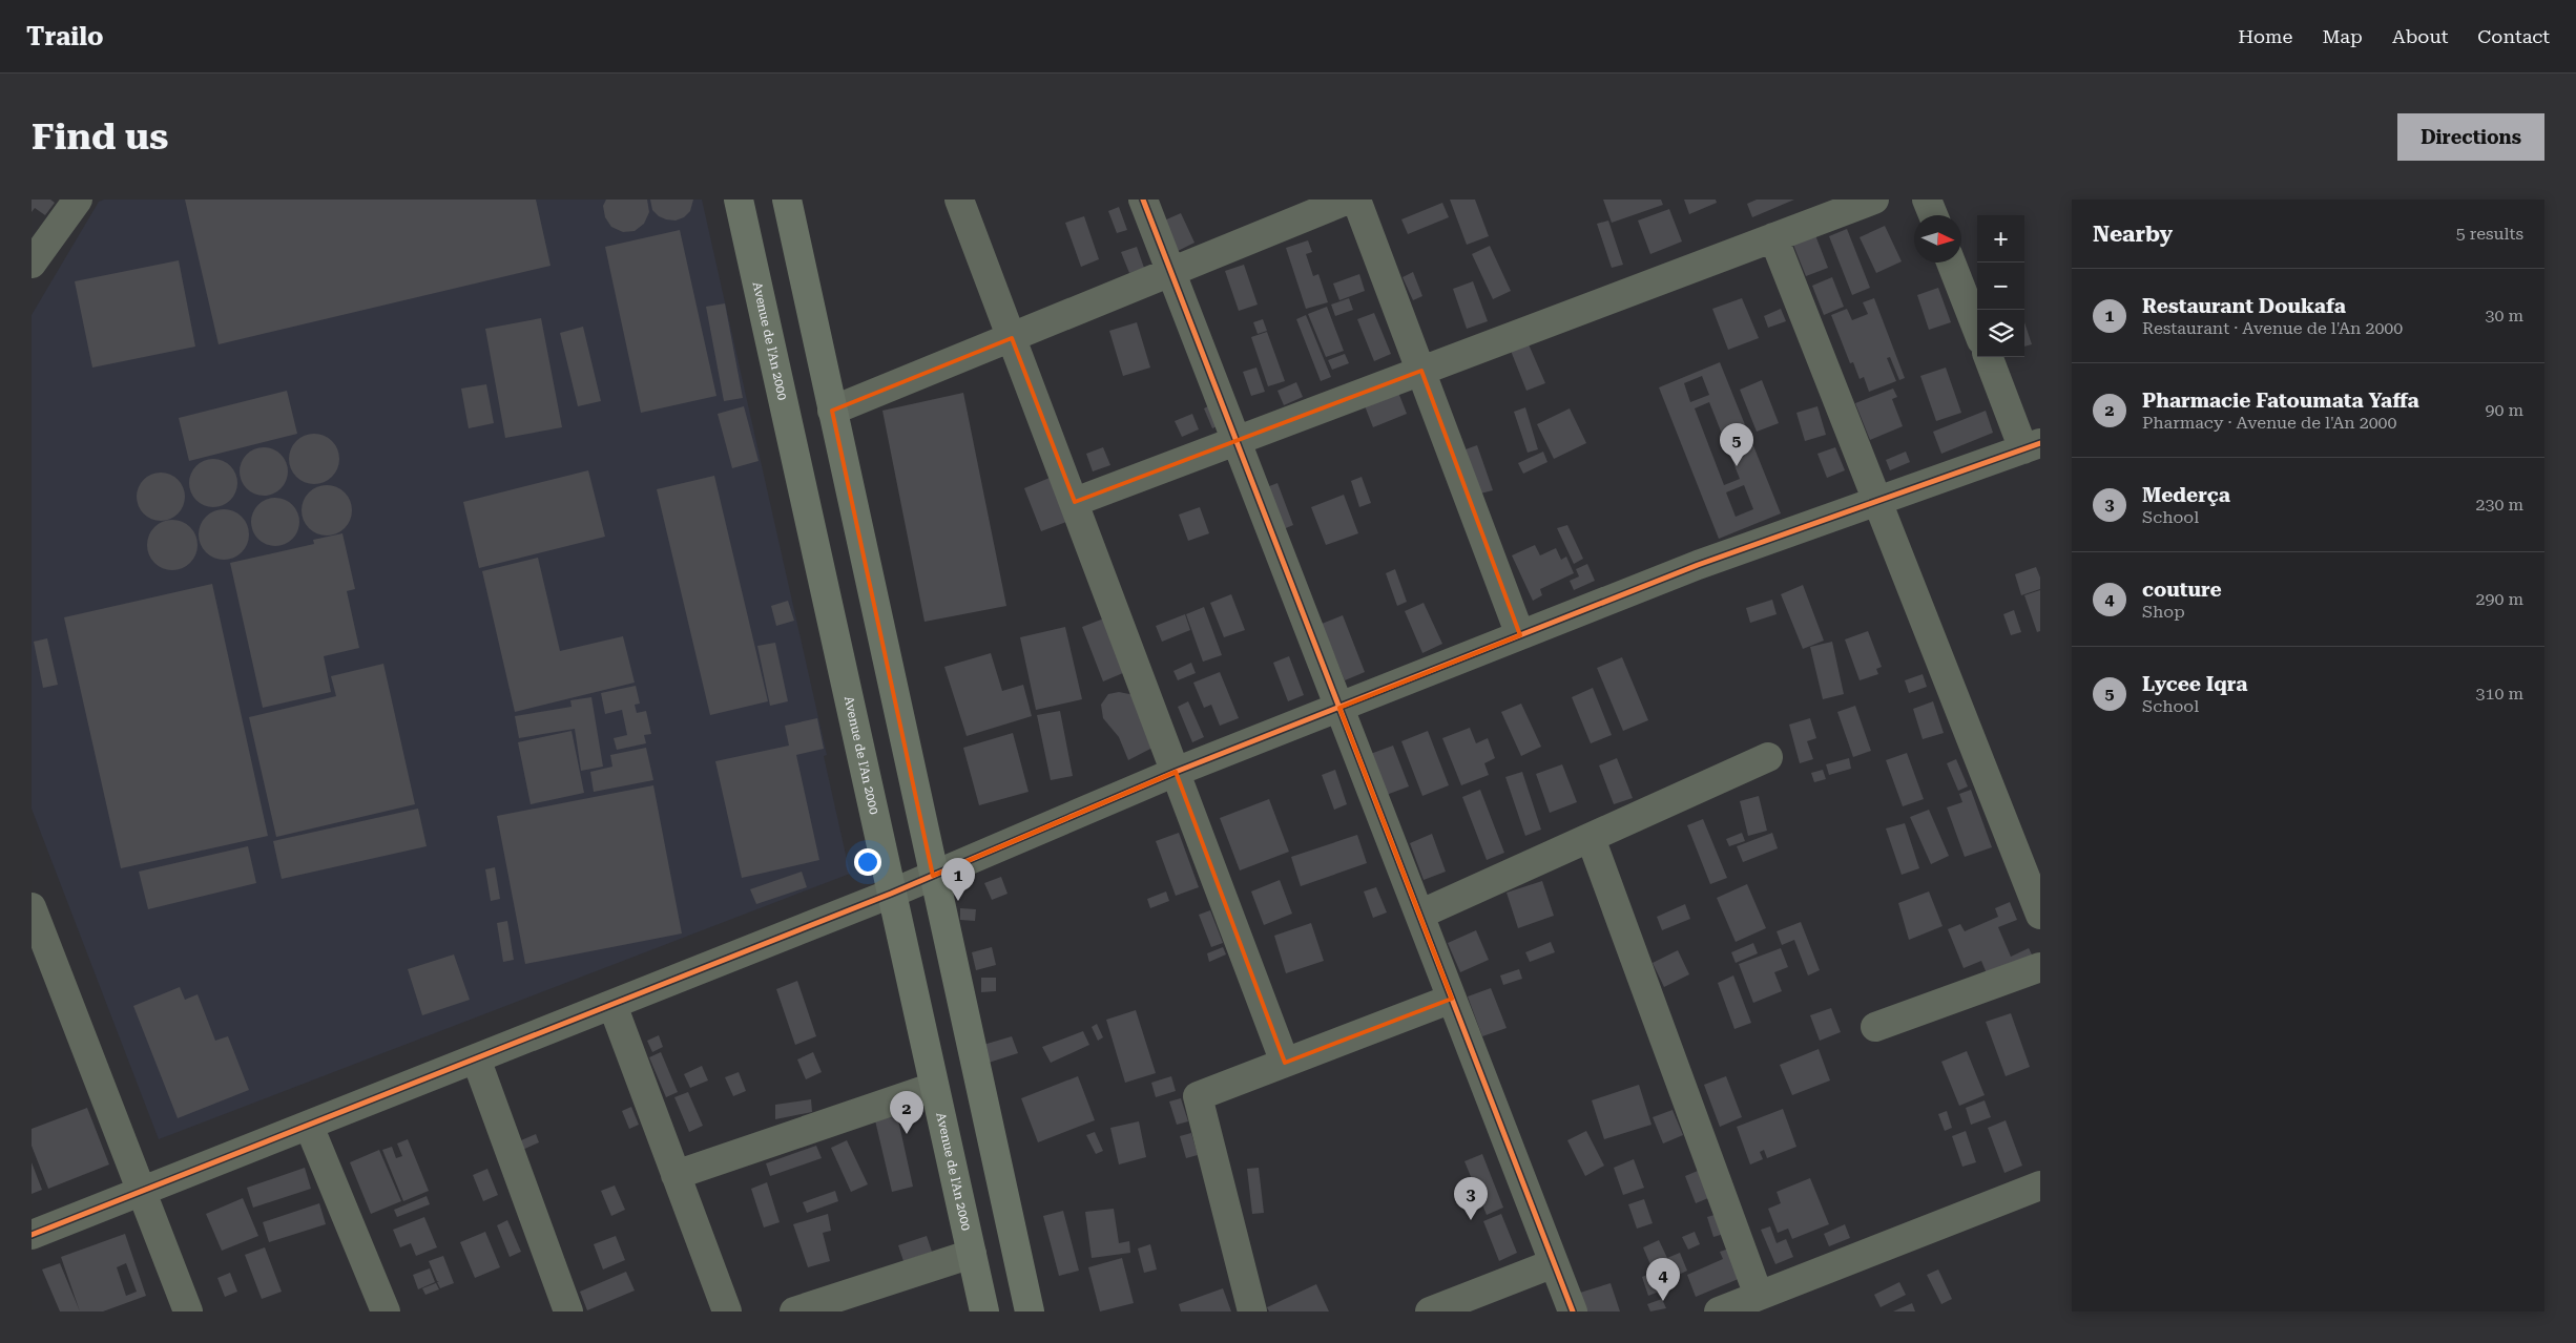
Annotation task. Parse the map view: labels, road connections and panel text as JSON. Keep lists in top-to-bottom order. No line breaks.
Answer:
{"streets":{"main road":["Avenue de l'An 2000"]},"north":"right","page":{"header":"Trailo","nav":["Home","Map","About","Contact"],"buttons":"Directions","title":"Find us","heading":["Nearby","5 results"],"map_buttons":["+","−"],"list":[{"mark":"1","name":"Restaurant Doukafa","note":"Restaurant · Avenue de l'An 2000","value":"30 m"},{"mark":"2","name":"Pharmacie Fatoumata Yaffa","note":"Pharmacy · Avenue de l'An 2000","value":"90 m"},{"mark":"3","name":"Mederça","note":"School","value":"230 m"},{"mark":"4","name":"couture","note":"Shop","value":"290 m"},{"mark":"5","name":"Lycee Iqra","note":"School","value":"310 m"}],"pins":["5","1","2","3","4"]}}
